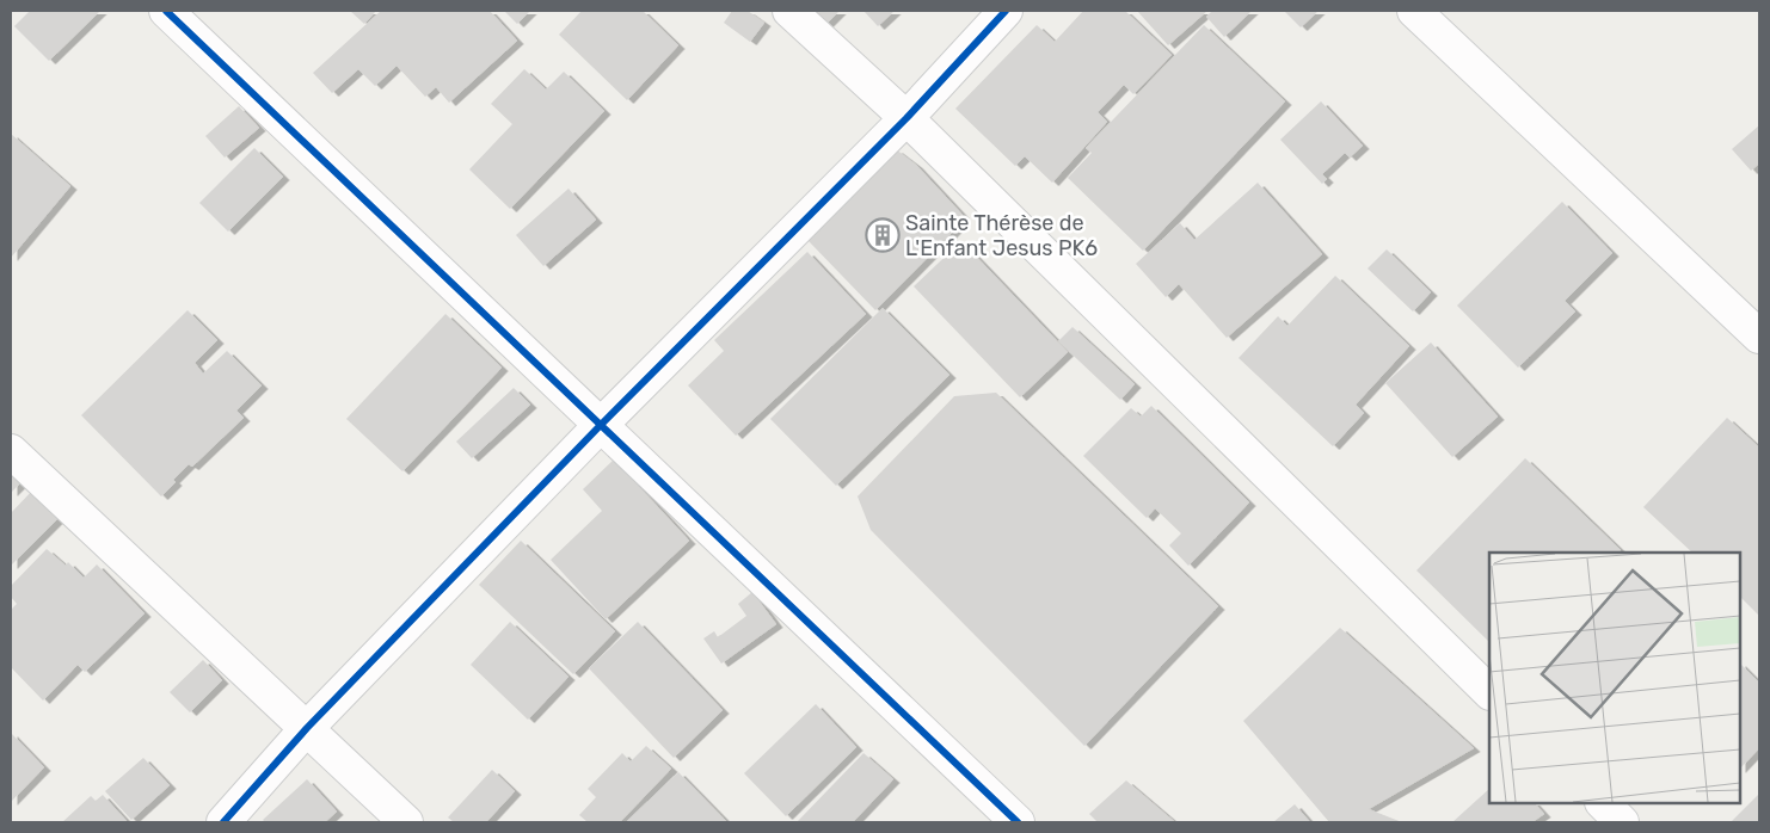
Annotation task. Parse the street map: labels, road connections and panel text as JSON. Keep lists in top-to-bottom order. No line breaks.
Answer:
{"places":{"building":["Sainte Thérèse de L'Enfant Jesus PK6"]}}
